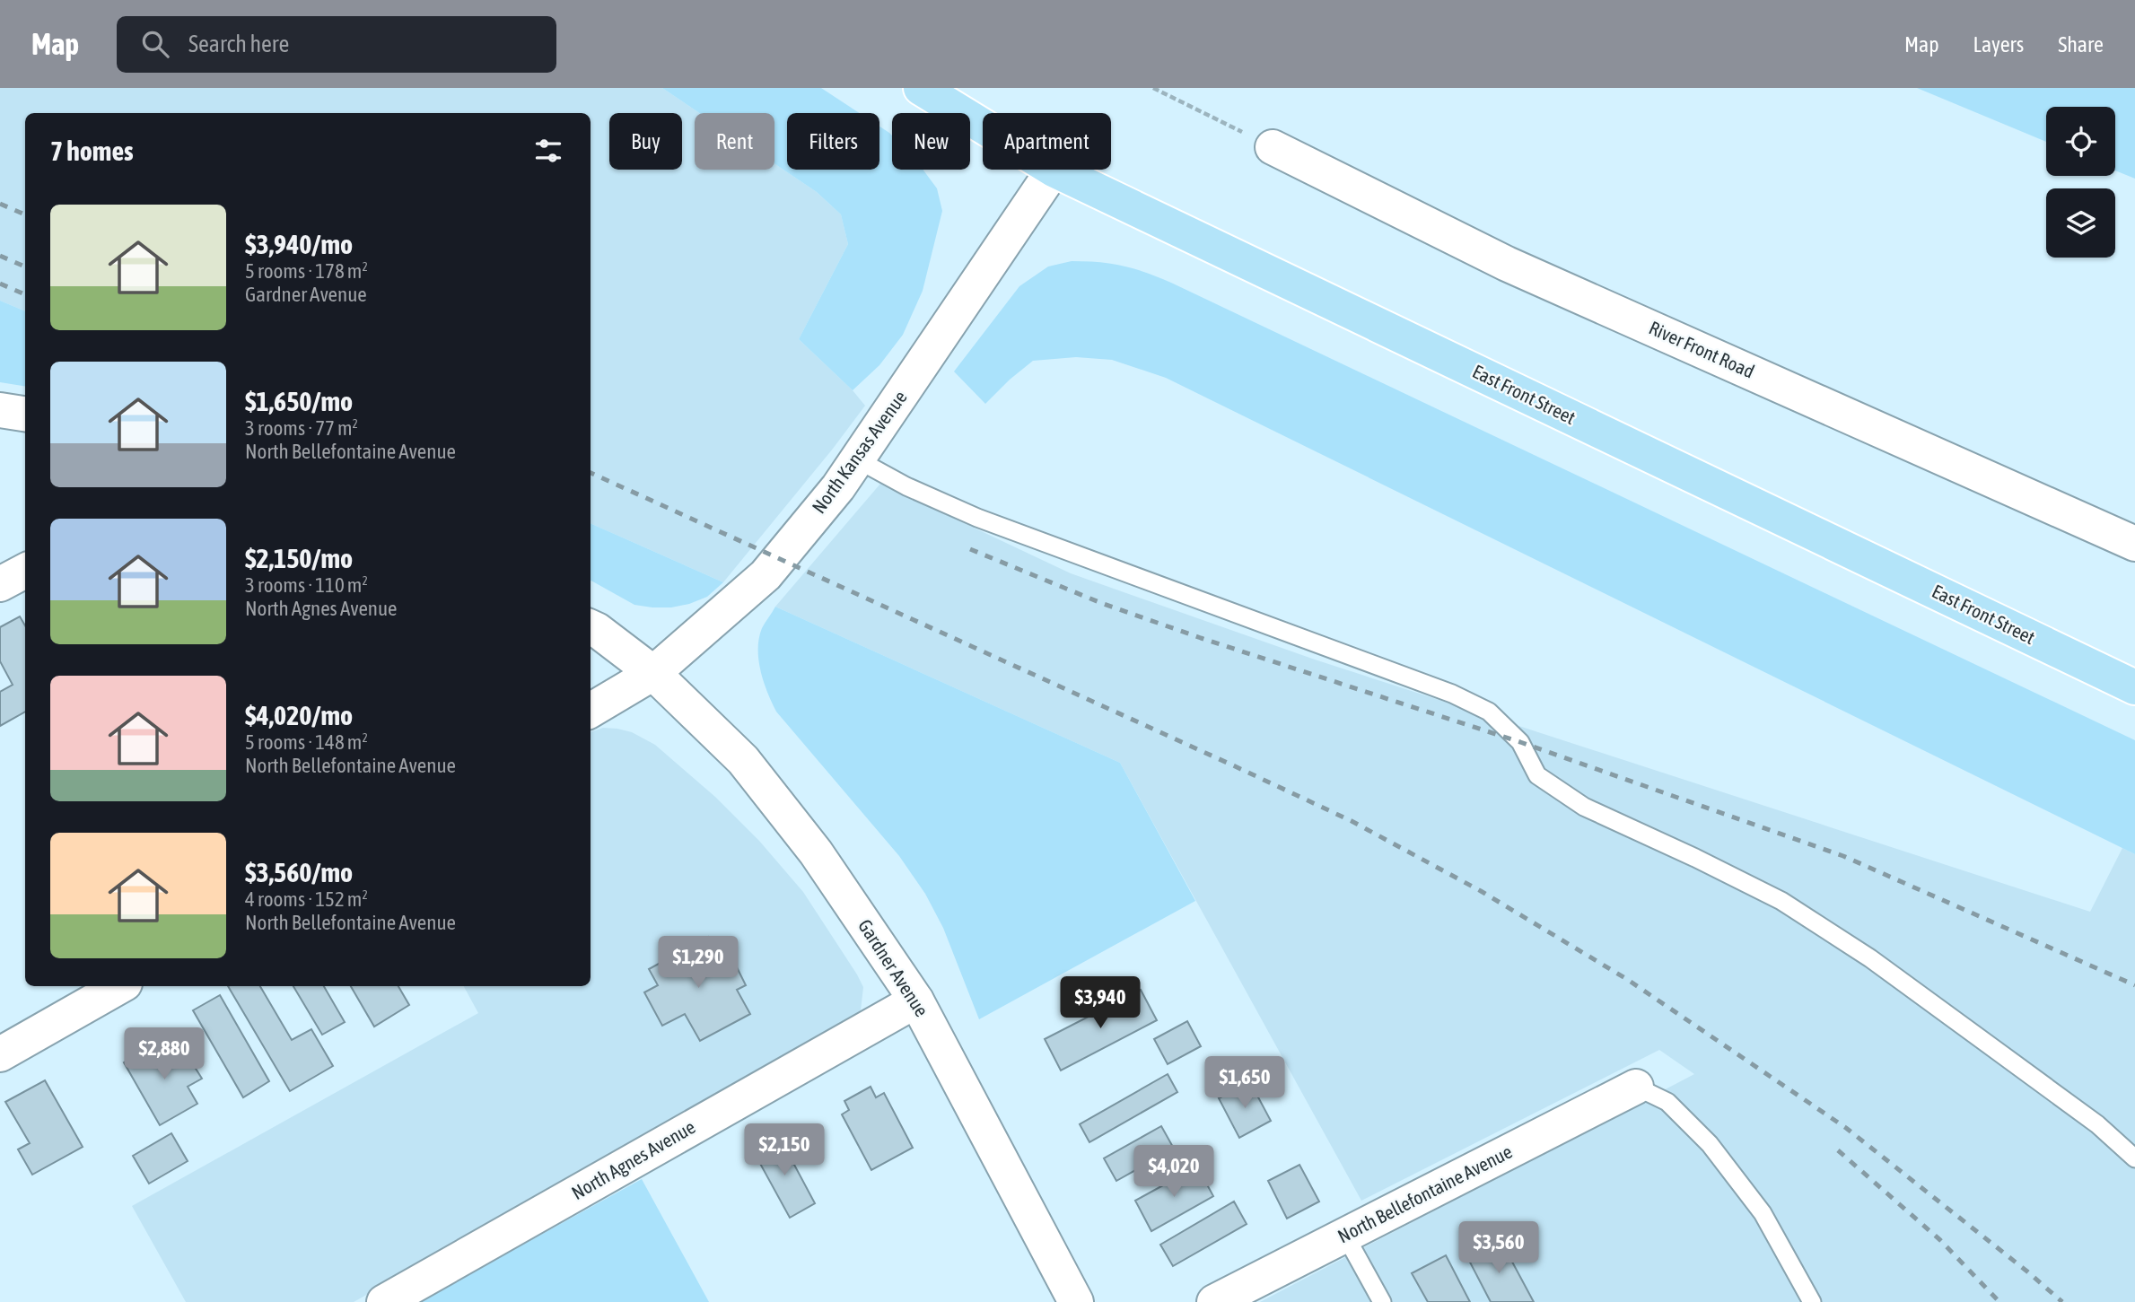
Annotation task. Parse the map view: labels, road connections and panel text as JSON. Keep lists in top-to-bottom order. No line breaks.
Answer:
{"streets":{"main road":["East Front Street"],"street":["River Front Road","North Kansas Avenue","Gardner Avenue","North Agnes Avenue","North Bellefontaine Avenue"]},"crossings":[["East Front Street","North Kansas Avenue"],["North Kansas Avenue","Gardner Avenue"],["Gardner Avenue","North Agnes Avenue"]],"page":{"header":"Map","search":"Search here","nav":["Map","Layers","Share"],"chip":["Buy","Rent","Filters","New","Apartment"],"heading":"7 homes","list":[{"name":"$3,940/mo","note":"5 rooms · 178 m² · Gardner Avenue"},{"name":"$1,650/mo","note":"3 rooms · 77 m² · North Bellefontaine Avenue"},{"name":"$2,150/mo","note":"3 rooms · 110 m² · North Agnes Avenue"},{"name":"$4,020/mo","note":"5 rooms · 148 m² · North Bellefontaine Avenue"},{"name":"$3,560/mo","note":"4 rooms · 152 m² · North Bellefontaine Avenue"}],"price":["$1,290","$3,940","$2,880","$1,650","$2,150","$4,020","$3,560"]}}
